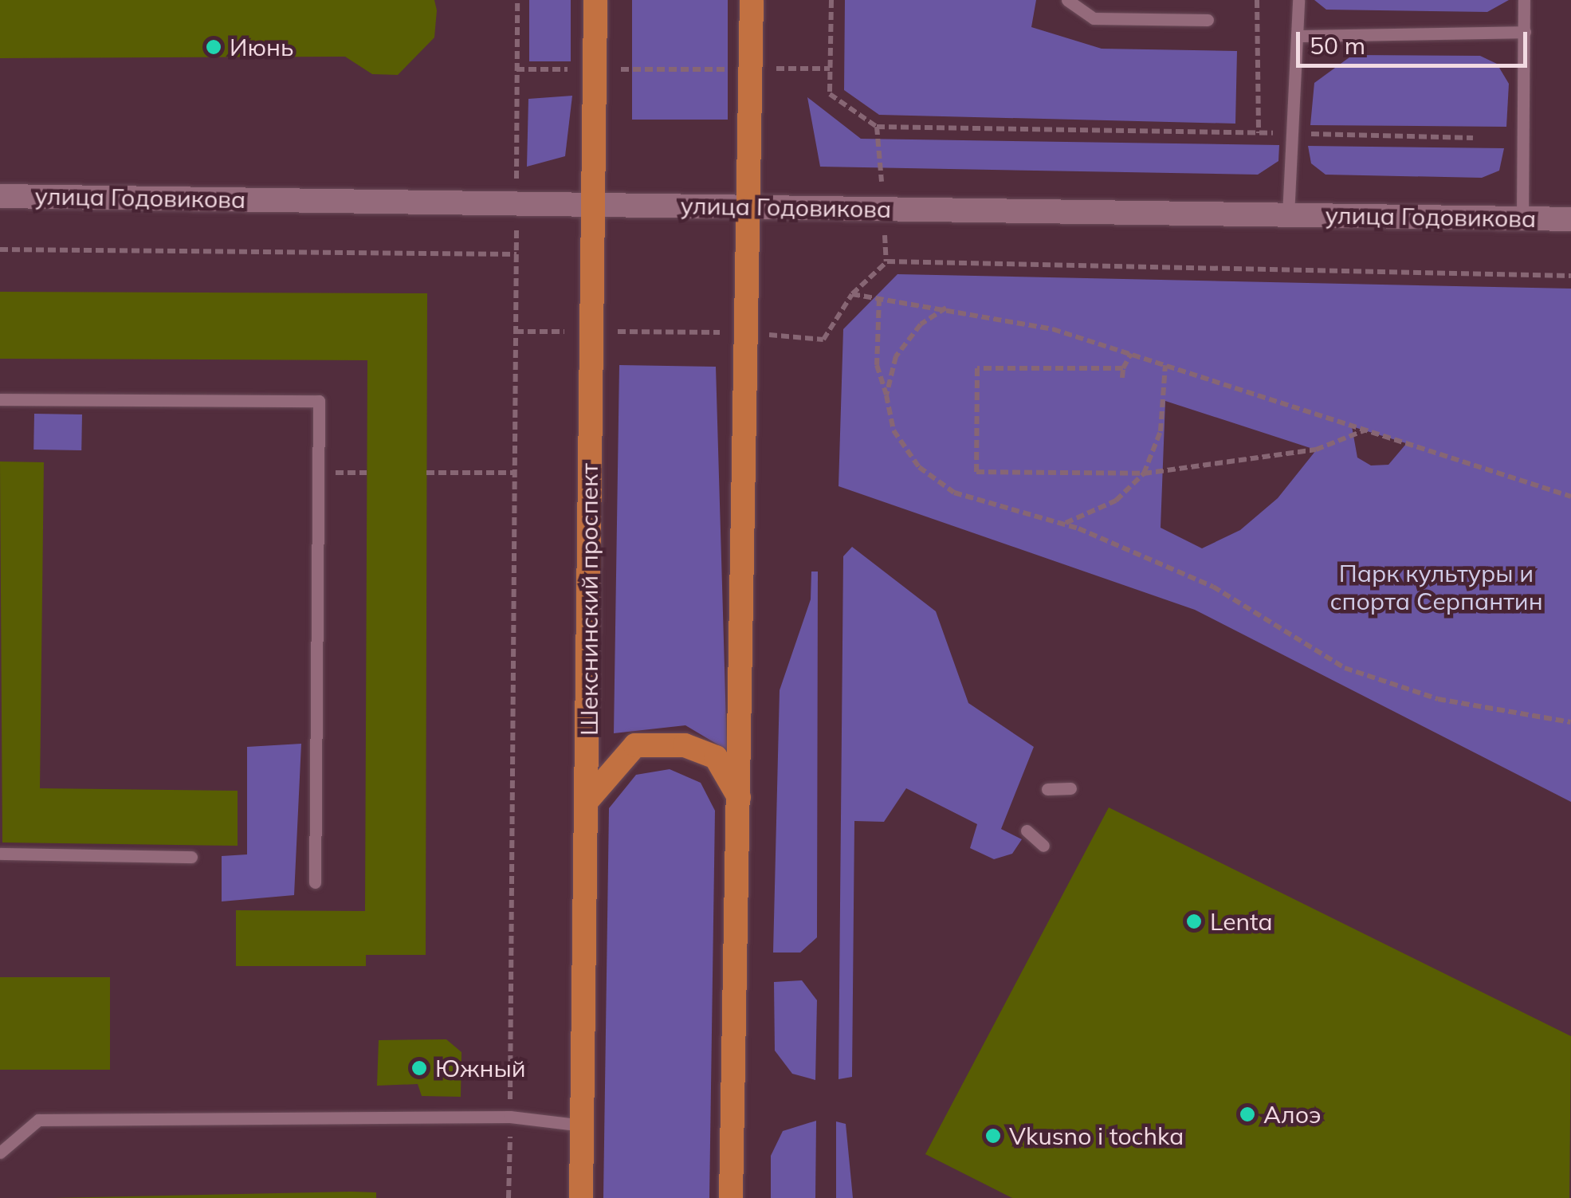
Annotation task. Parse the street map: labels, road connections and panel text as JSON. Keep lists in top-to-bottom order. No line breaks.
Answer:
{"streets":{"main road":["Шекснинский проспект"],"street":["улица Годовикова"]},"crossings":[["улица Годовикова","Шекснинский проспект"]],"parks":["Парк культуры и спорта Серпантин"],"places":["Июнь","Lenta","Южный","Алоэ","Vkusno i tochka"],"scale_bar":"50 m"}
